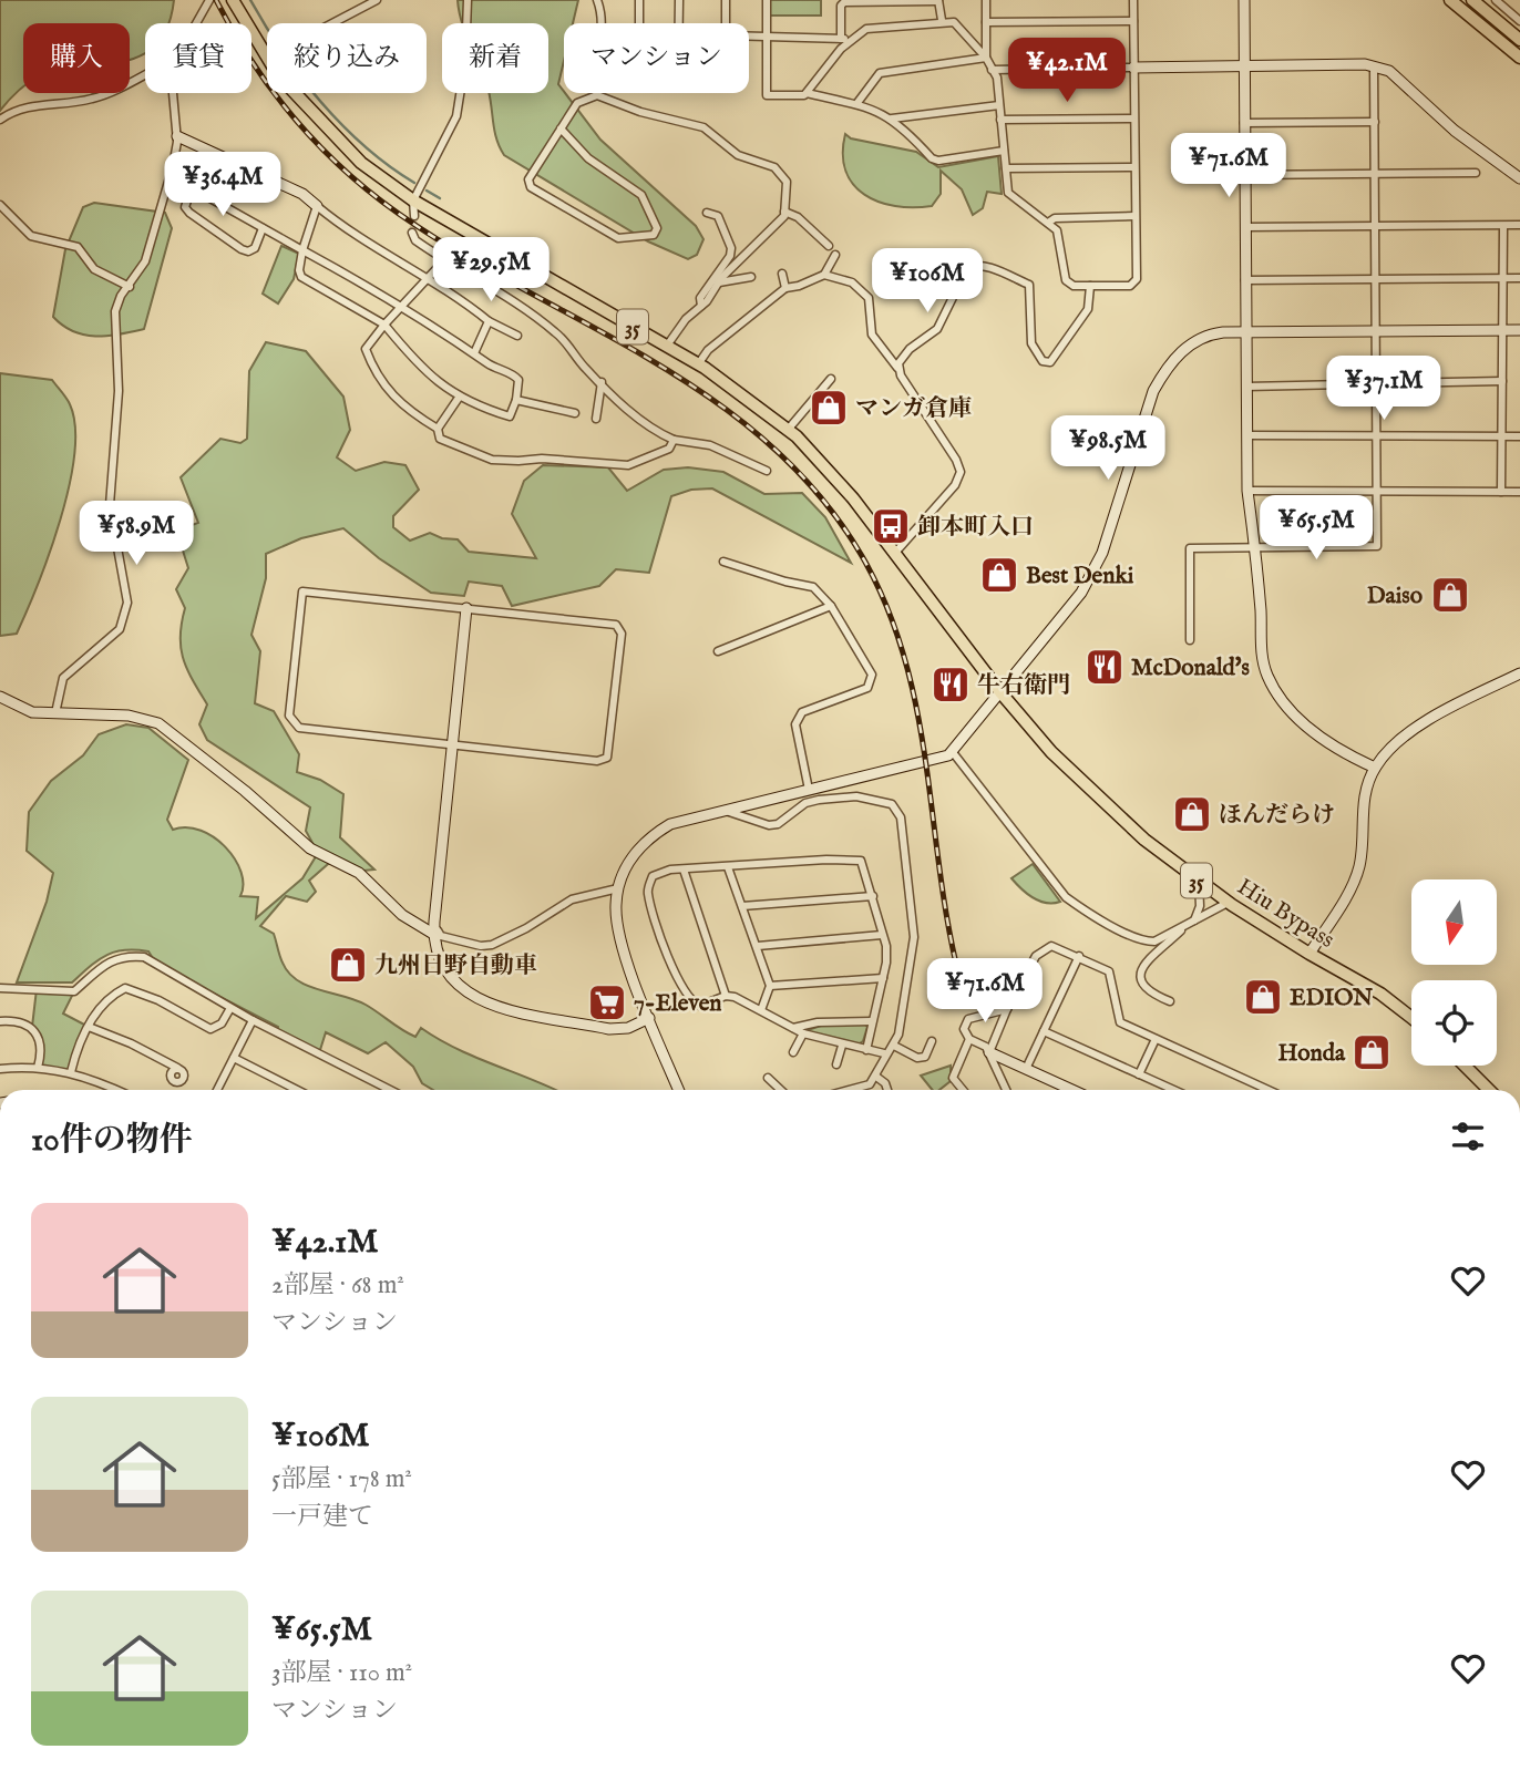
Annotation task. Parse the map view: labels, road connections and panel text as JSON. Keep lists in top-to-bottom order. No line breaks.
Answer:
{"streets":{"highway":["35","Hiu Bypass"]},"crossings":[["35","Hiu Bypass"]],"places":{"shop":["マンガ倉庫","Best Denki","Daiso","ほんだらけ","九州日野自動車","EDION","Honda"],"bus stop":["卸本町入口"],"restaurant":["McDonald's","牛右衛門"],"supermarket":["7-Eleven"]},"north":"bottom","page":{"chip":["購入","賃貸","絞り込み","新着","マンション"],"price":["¥42.1M","¥71.6M","¥36.4M","¥29.5M","¥106M","¥37.1M","¥98.5M","¥65.5M","¥58.9M","¥71.6M"],"heading":"10件の物件","list":[{"name":"¥42.1M","note":"2部屋 · 68 m² · マンション"},{"name":"¥106M","note":"5部屋 · 178 m² · 一戸建て"},{"name":"¥65.5M","note":"3部屋 · 110 m² · マンション"}]}}
